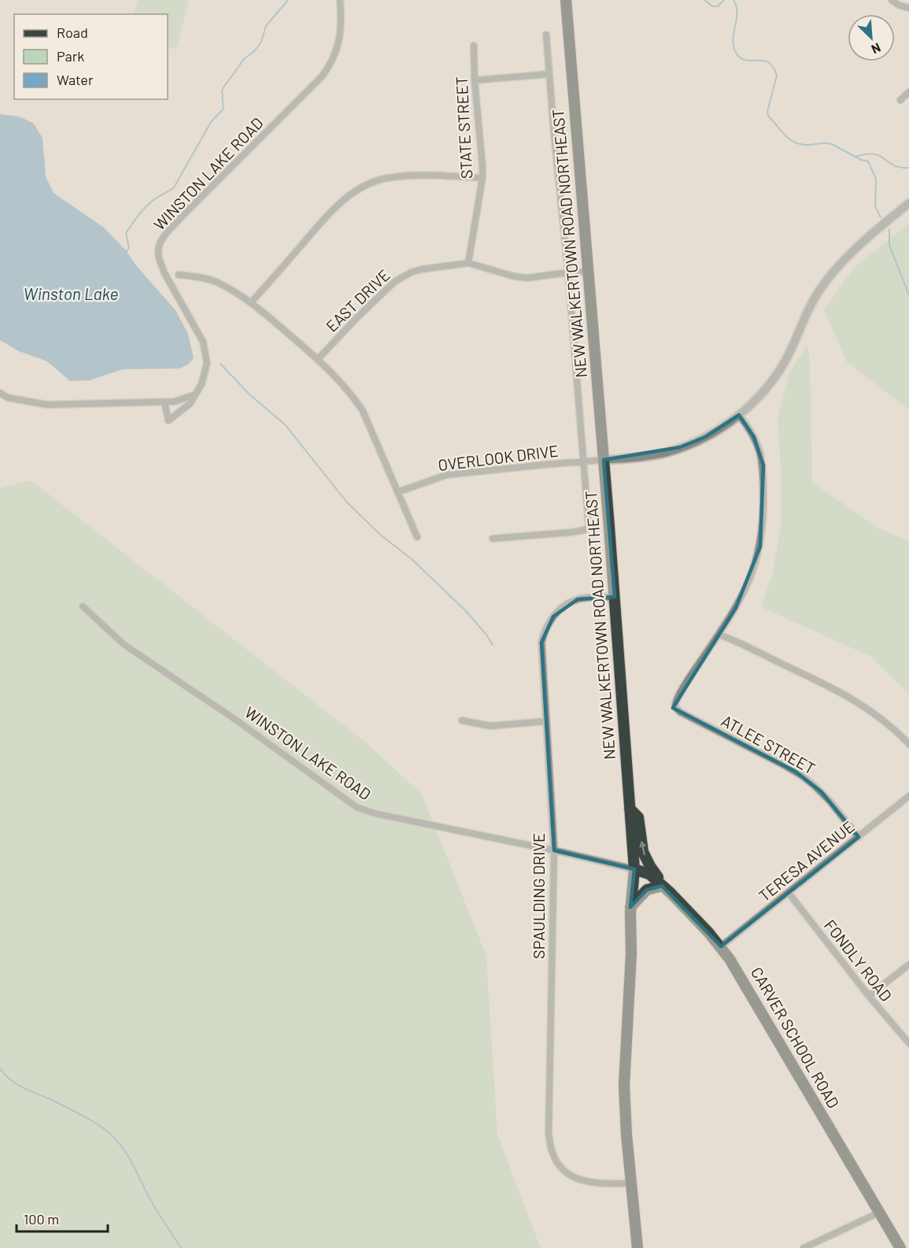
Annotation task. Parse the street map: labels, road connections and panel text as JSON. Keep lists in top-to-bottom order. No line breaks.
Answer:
{"streets":{"main road":["NEW WALKERTOWN ROAD NORTHEAST","CARVER SCHOOL ROAD"],"street":["STATE STREET","WINSTON LAKE ROAD","EAST DRIVE","OVERLOOK DRIVE","ATLEE STREET","TERESA AVENUE","SPAULDING DRIVE","FONDLY ROAD"]},"crossings":[["STATE STREET","EAST DRIVE"],["WINSTON LAKE ROAD","NEW WALKERTOWN ROAD NORTHEAST"],["WINSTON LAKE ROAD","SPAULDING DRIVE"],["WINSTON LAKE ROAD","CARVER SCHOOL ROAD"],["NEW WALKERTOWN ROAD NORTHEAST","EAST DRIVE"],["NEW WALKERTOWN ROAD NORTHEAST","OVERLOOK DRIVE"],["NEW WALKERTOWN ROAD NORTHEAST","SPAULDING DRIVE"],["NEW WALKERTOWN ROAD NORTHEAST","CARVER SCHOOL ROAD"],["ATLEE STREET","TERESA AVENUE"],["TERESA AVENUE","FONDLY ROAD"],["TERESA AVENUE","CARVER SCHOOL ROAD"]],"water":["Winston Lake"],"legend":["Road","Park","Water"],"scale_bar":"100 m","north":"bottom right"}
